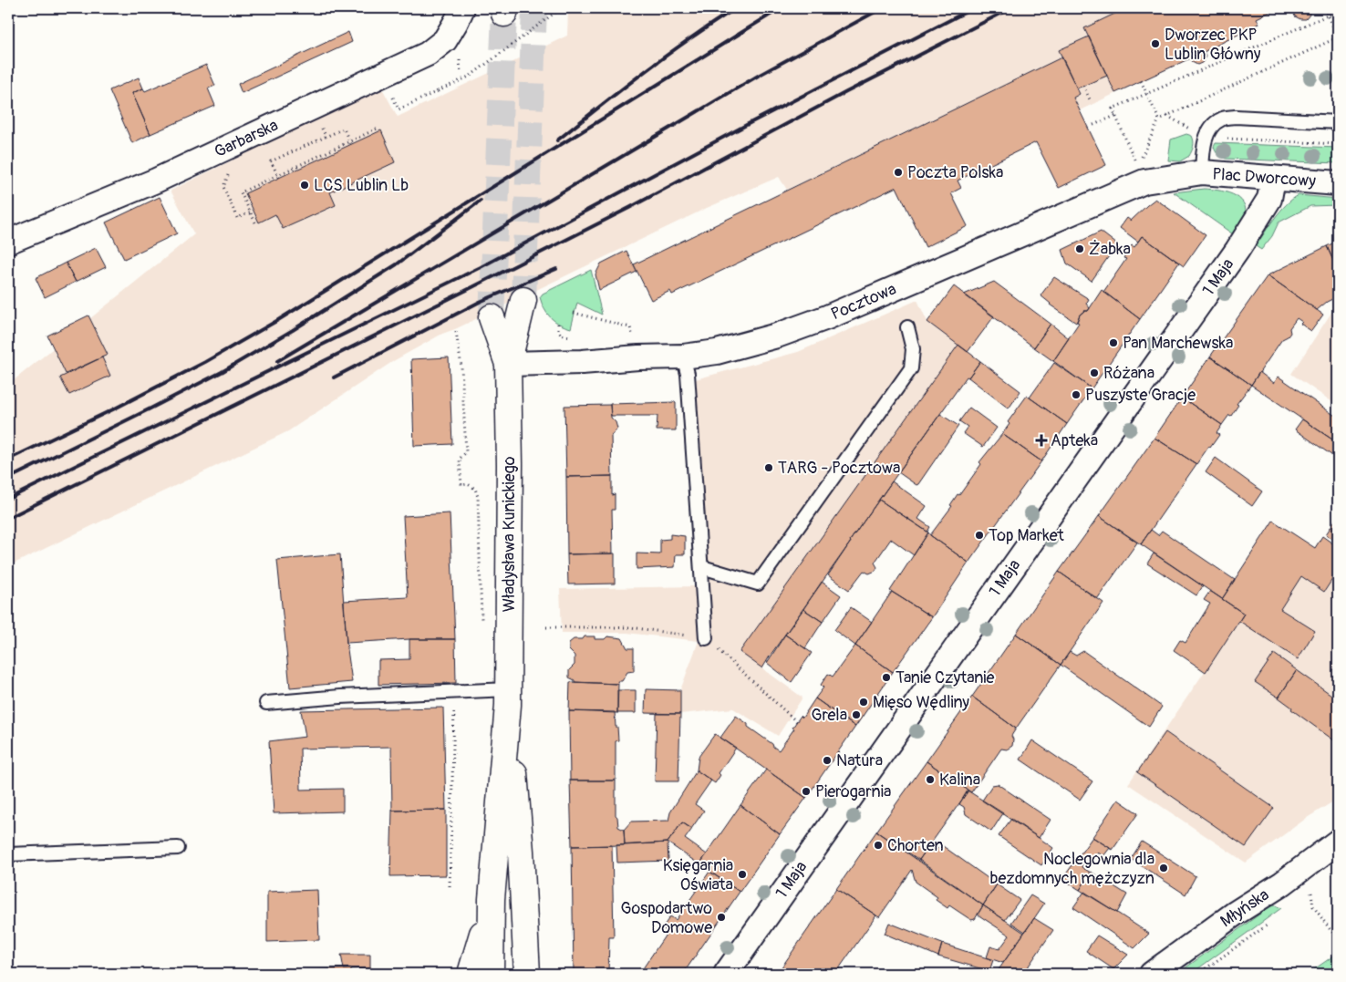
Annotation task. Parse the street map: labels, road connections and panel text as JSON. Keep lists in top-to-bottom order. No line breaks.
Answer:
{"streets":{"main road":["Władysława Kunickiego"],"street":["Garbarska","Plac Dworcowy","1 Maja","Pocztowa","Młyńska"]},"crossings":[["Plac Dworcowy","1 Maja"],["Plac Dworcowy","Pocztowa"],["Pocztowa","Władysława Kunickiego"]],"places":{"other":["Dworzec PKP Lublin Główny","Poczta Polska","LCS Lublin Lb","Żabka","Pan Marchewska","Różana","Puszyste Gracje","TARG - Pocztowa","Top Market","Tanie Czytanie","Mięso Wędliny","Grela","Natura","Kalina","Pierogarnia","Chorten","Noclegownia dla bezdomnych mężczyzn","Księgarnia Oświata","Gospodartwo Domowe"],"health":["Apteka"]}}
